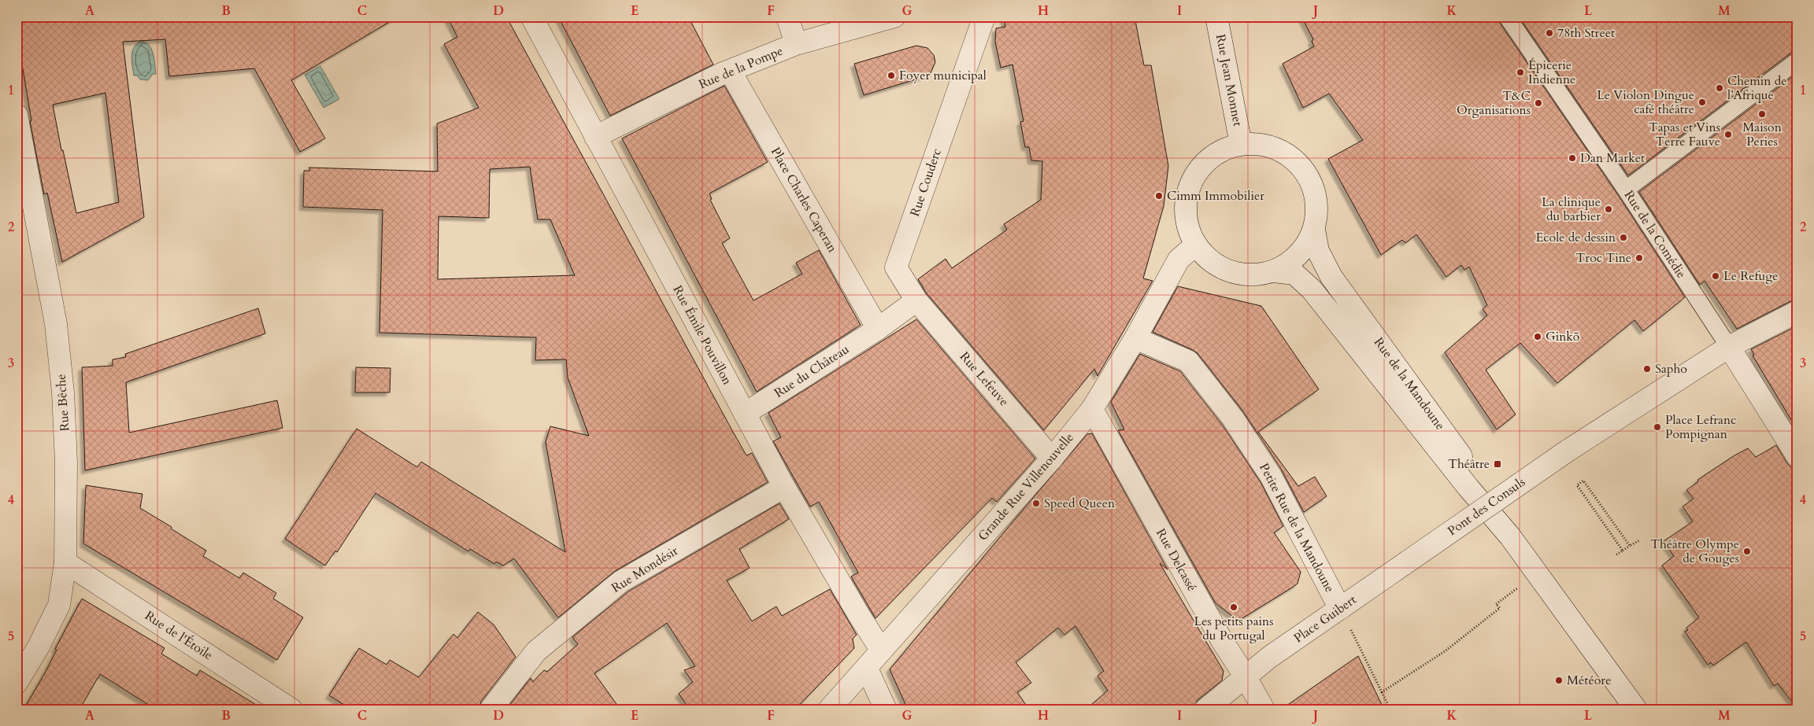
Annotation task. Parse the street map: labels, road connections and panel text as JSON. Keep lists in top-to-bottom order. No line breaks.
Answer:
{"streets":{"street":["Rue de la Pompe","Rue Jean Monnet","Rue Couderc","Place Charles Caperan","Rue de la Comédie","Rue Émile Pouvillon","Rue du Château","Rue Lefeuve","Rue de la Mandoune","Rue Bêche","Grande Rue Villenouvelle","Pont des Consuls","Petite Rue de la Mandoune","Rue Delcassé","Rue Mondésir","Place Guibert","Rue de l'Étoile"]},"crossings":[["Rue de la Pompe","Place Charles Caperan"],["Rue de la Pompe","Rue Émile Pouvillon"],["Rue Jean Monnet","Rue de la Mandoune"],["Rue Jean Monnet","Grande Rue Villenouvelle"],["Rue Couderc","Rue Lefeuve"],["Place Charles Caperan","Rue du Château"],["Rue de la Comédie","Pont des Consuls"],["Rue Émile Pouvillon","Rue du Château"],["Rue Émile Pouvillon","Grande Rue Villenouvelle"],["Rue Émile Pouvillon","Rue Mondésir"],["Rue Lefeuve","Grande Rue Villenouvelle"],["Rue de la Mandoune","Grande Rue Villenouvelle"],["Rue Bêche","Rue de l'Étoile"],["Grande Rue Villenouvelle","Petite Rue de la Mandoune"],["Grande Rue Villenouvelle","Rue Delcassé"],["Pont des Consuls","Place Guibert"],["Petite Rue de la Mandoune","Place Guibert"],["Rue Delcassé","Place Guibert"]],"places":{"other":["78th Street","Épicerie Indienne","Foyer municipal","Chemin de l’Afrique","Le Violon Dingue café théâtre","T&C Organisations","Maison Peries","Tapas et Vins Terre Fauve","Dan Market","Cimm Immobilier","La clinique du barbier","Ecole de dessin","Troc Tine","Le Refuge","Ginkō","Sapho","Place Lefranc Pompignan","Speed Queen","Théâtre Olympe de Gouges","Les petits pains du Portugal","Météore"],"transit":["Théâtre"]},"grid":{"columns":["A","B","C","D","E","F","G","H","I","J","K","L","M"],"rows":["1","2","3","4","5"]}}
